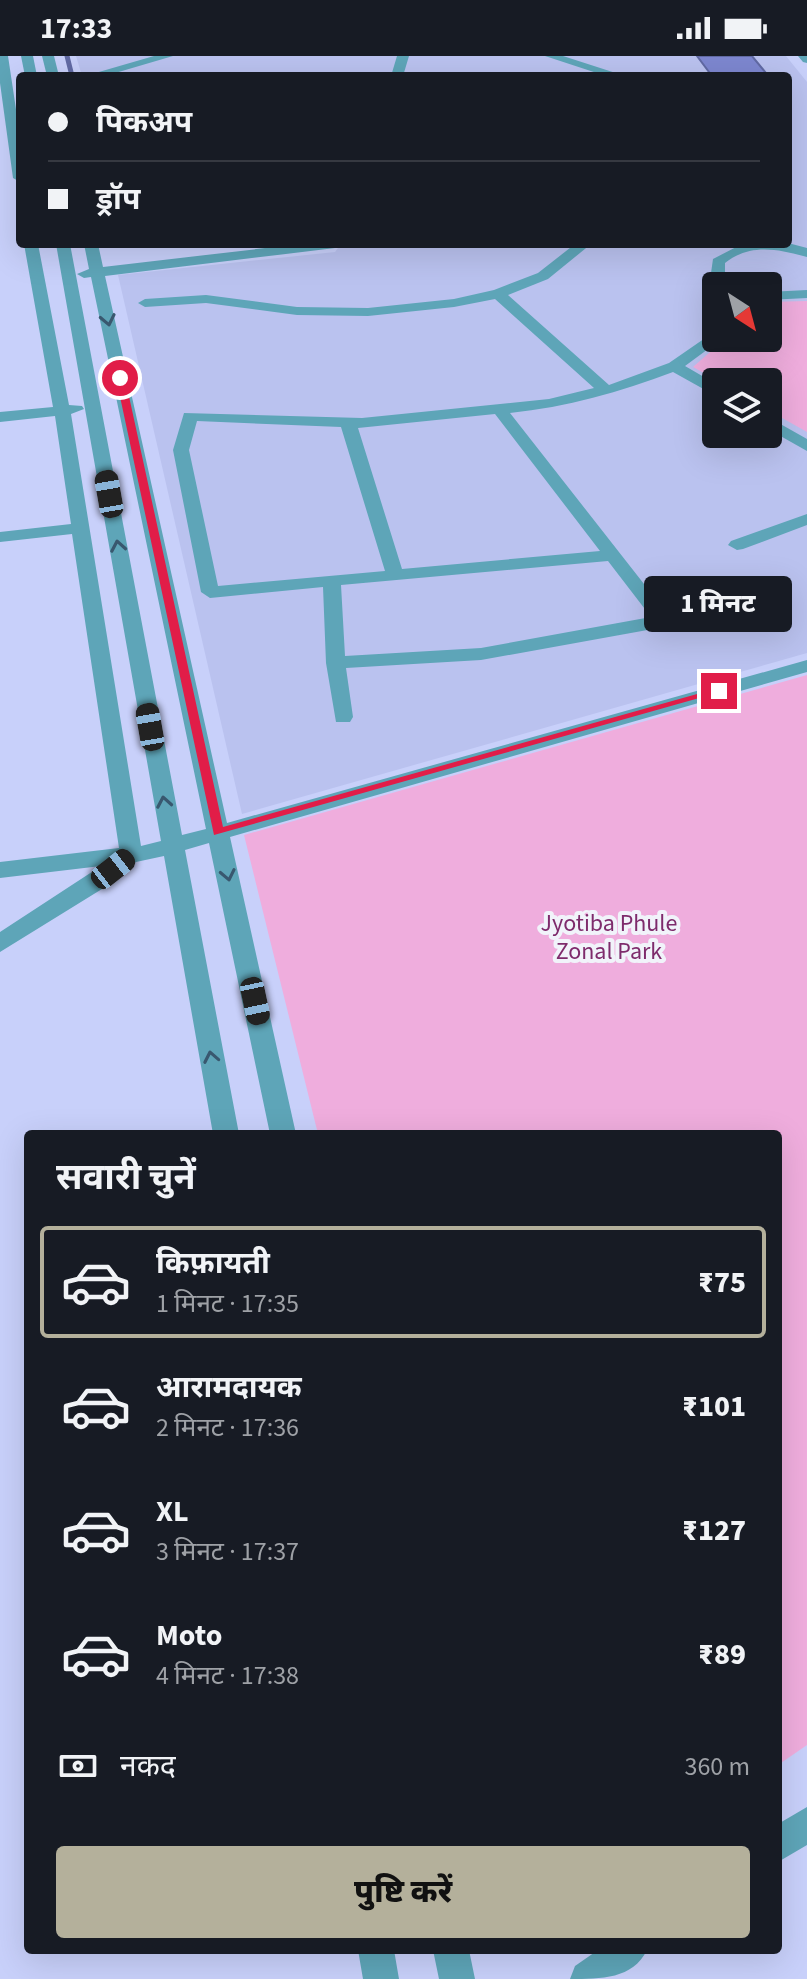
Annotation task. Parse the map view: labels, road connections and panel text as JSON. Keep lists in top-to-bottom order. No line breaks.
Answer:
{"parks":["Jyotiba Phule Zonal Park"],"north":"bottom right","page":{"status":"17:33","banner":["पिकअप","ड्रॉप"],"bubble":"1 मिनट","heading":"सवारी चुनें","list":[{"name":"किफ़ायती","note":"1 मिनट · 17:35","value":"₹75"},{"name":"आरामदायक","note":"2 मिनट · 17:36","value":"₹101"},{"name":"XL","note":"3 मिनट · 17:37","value":"₹127"},{"name":"Moto","note":"4 मिनट · 17:38","value":"₹89"}],"pay":["नकद","360 m"],"buttons":"पुष्टि करें"}}
